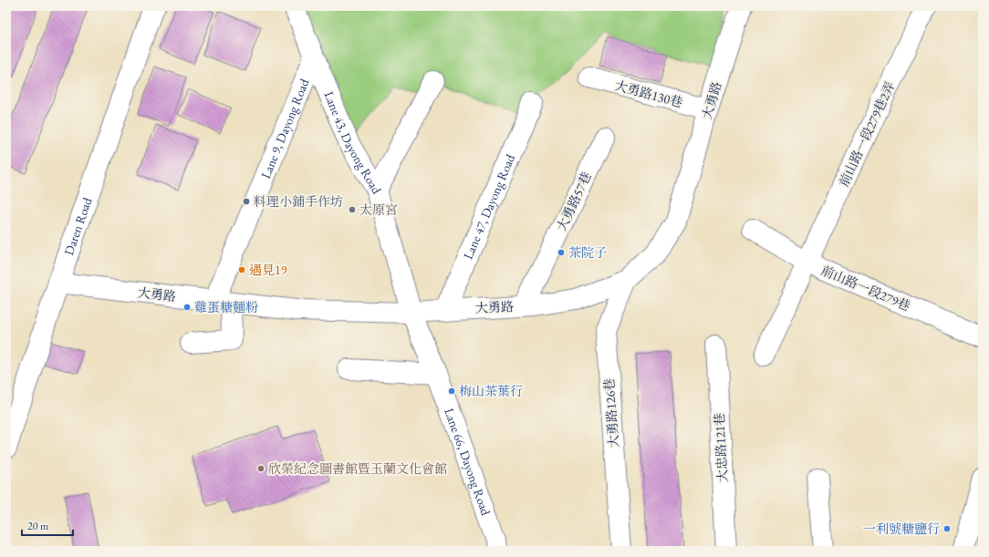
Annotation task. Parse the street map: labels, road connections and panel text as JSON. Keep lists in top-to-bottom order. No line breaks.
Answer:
{"streets":{"street":["大勇路130巷","大勇路","Lane 9, Dayong Road","前山路一段279巷2弄","Lane 43, Dayong Road","大勇路57巷","Lane 47, Dayong Road","Daren Road","前山路一段279巷","大勇路126巷","大忠路121巷","Lane 66, Dayong Road"]},"crossings":[["大勇路130巷","大勇路"],["大勇路","Lane 9, Dayong Road"],["大勇路","Lane 43, Dayong Road"],["大勇路","大勇路57巷"],["大勇路","Lane 47, Dayong Road"],["大勇路","Daren Road"],["大勇路","大勇路126巷"],["大勇路","Lane 66, Dayong Road"],["Lane 9, Dayong Road","Lane 43, Dayong Road"],["前山路一段279巷2弄","前山路一段279巷"],["Lane 43, Dayong Road","Lane 66, Dayong Road"]],"places":["料理小鋪手作坊","太原宮","茶院子","遇見19","雞蛋糖麵粉","梅山茶葉行","欣榮紀念圖書館暨玉蘭文化會館","一利號糖鹽行"],"scale_bar":"20 m"}
